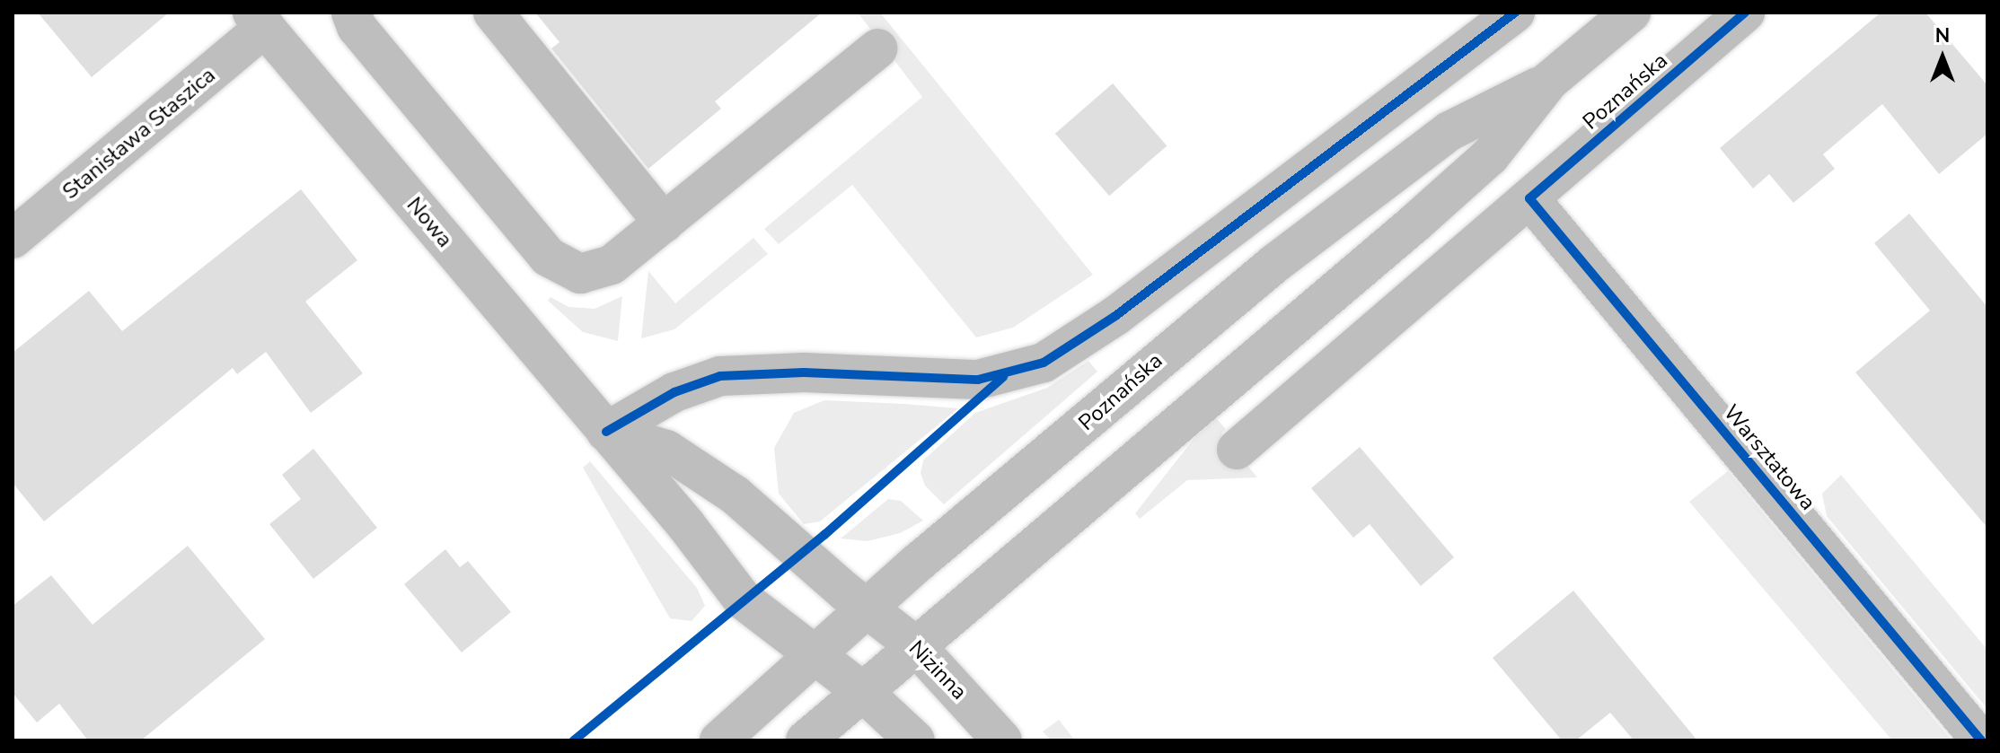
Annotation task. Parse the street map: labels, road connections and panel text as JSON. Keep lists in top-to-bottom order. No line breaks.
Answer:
{"streets":{"street":["Poznańska","Stanisława Staszica","Nowa","Warsztatowa","Nizinna"]},"crossings":[["Poznańska","Nowa"],["Poznańska","Warsztatowa"],["Poznańska","Nizinna"],["Stanisława Staszica","Nowa"]],"north":"top"}
